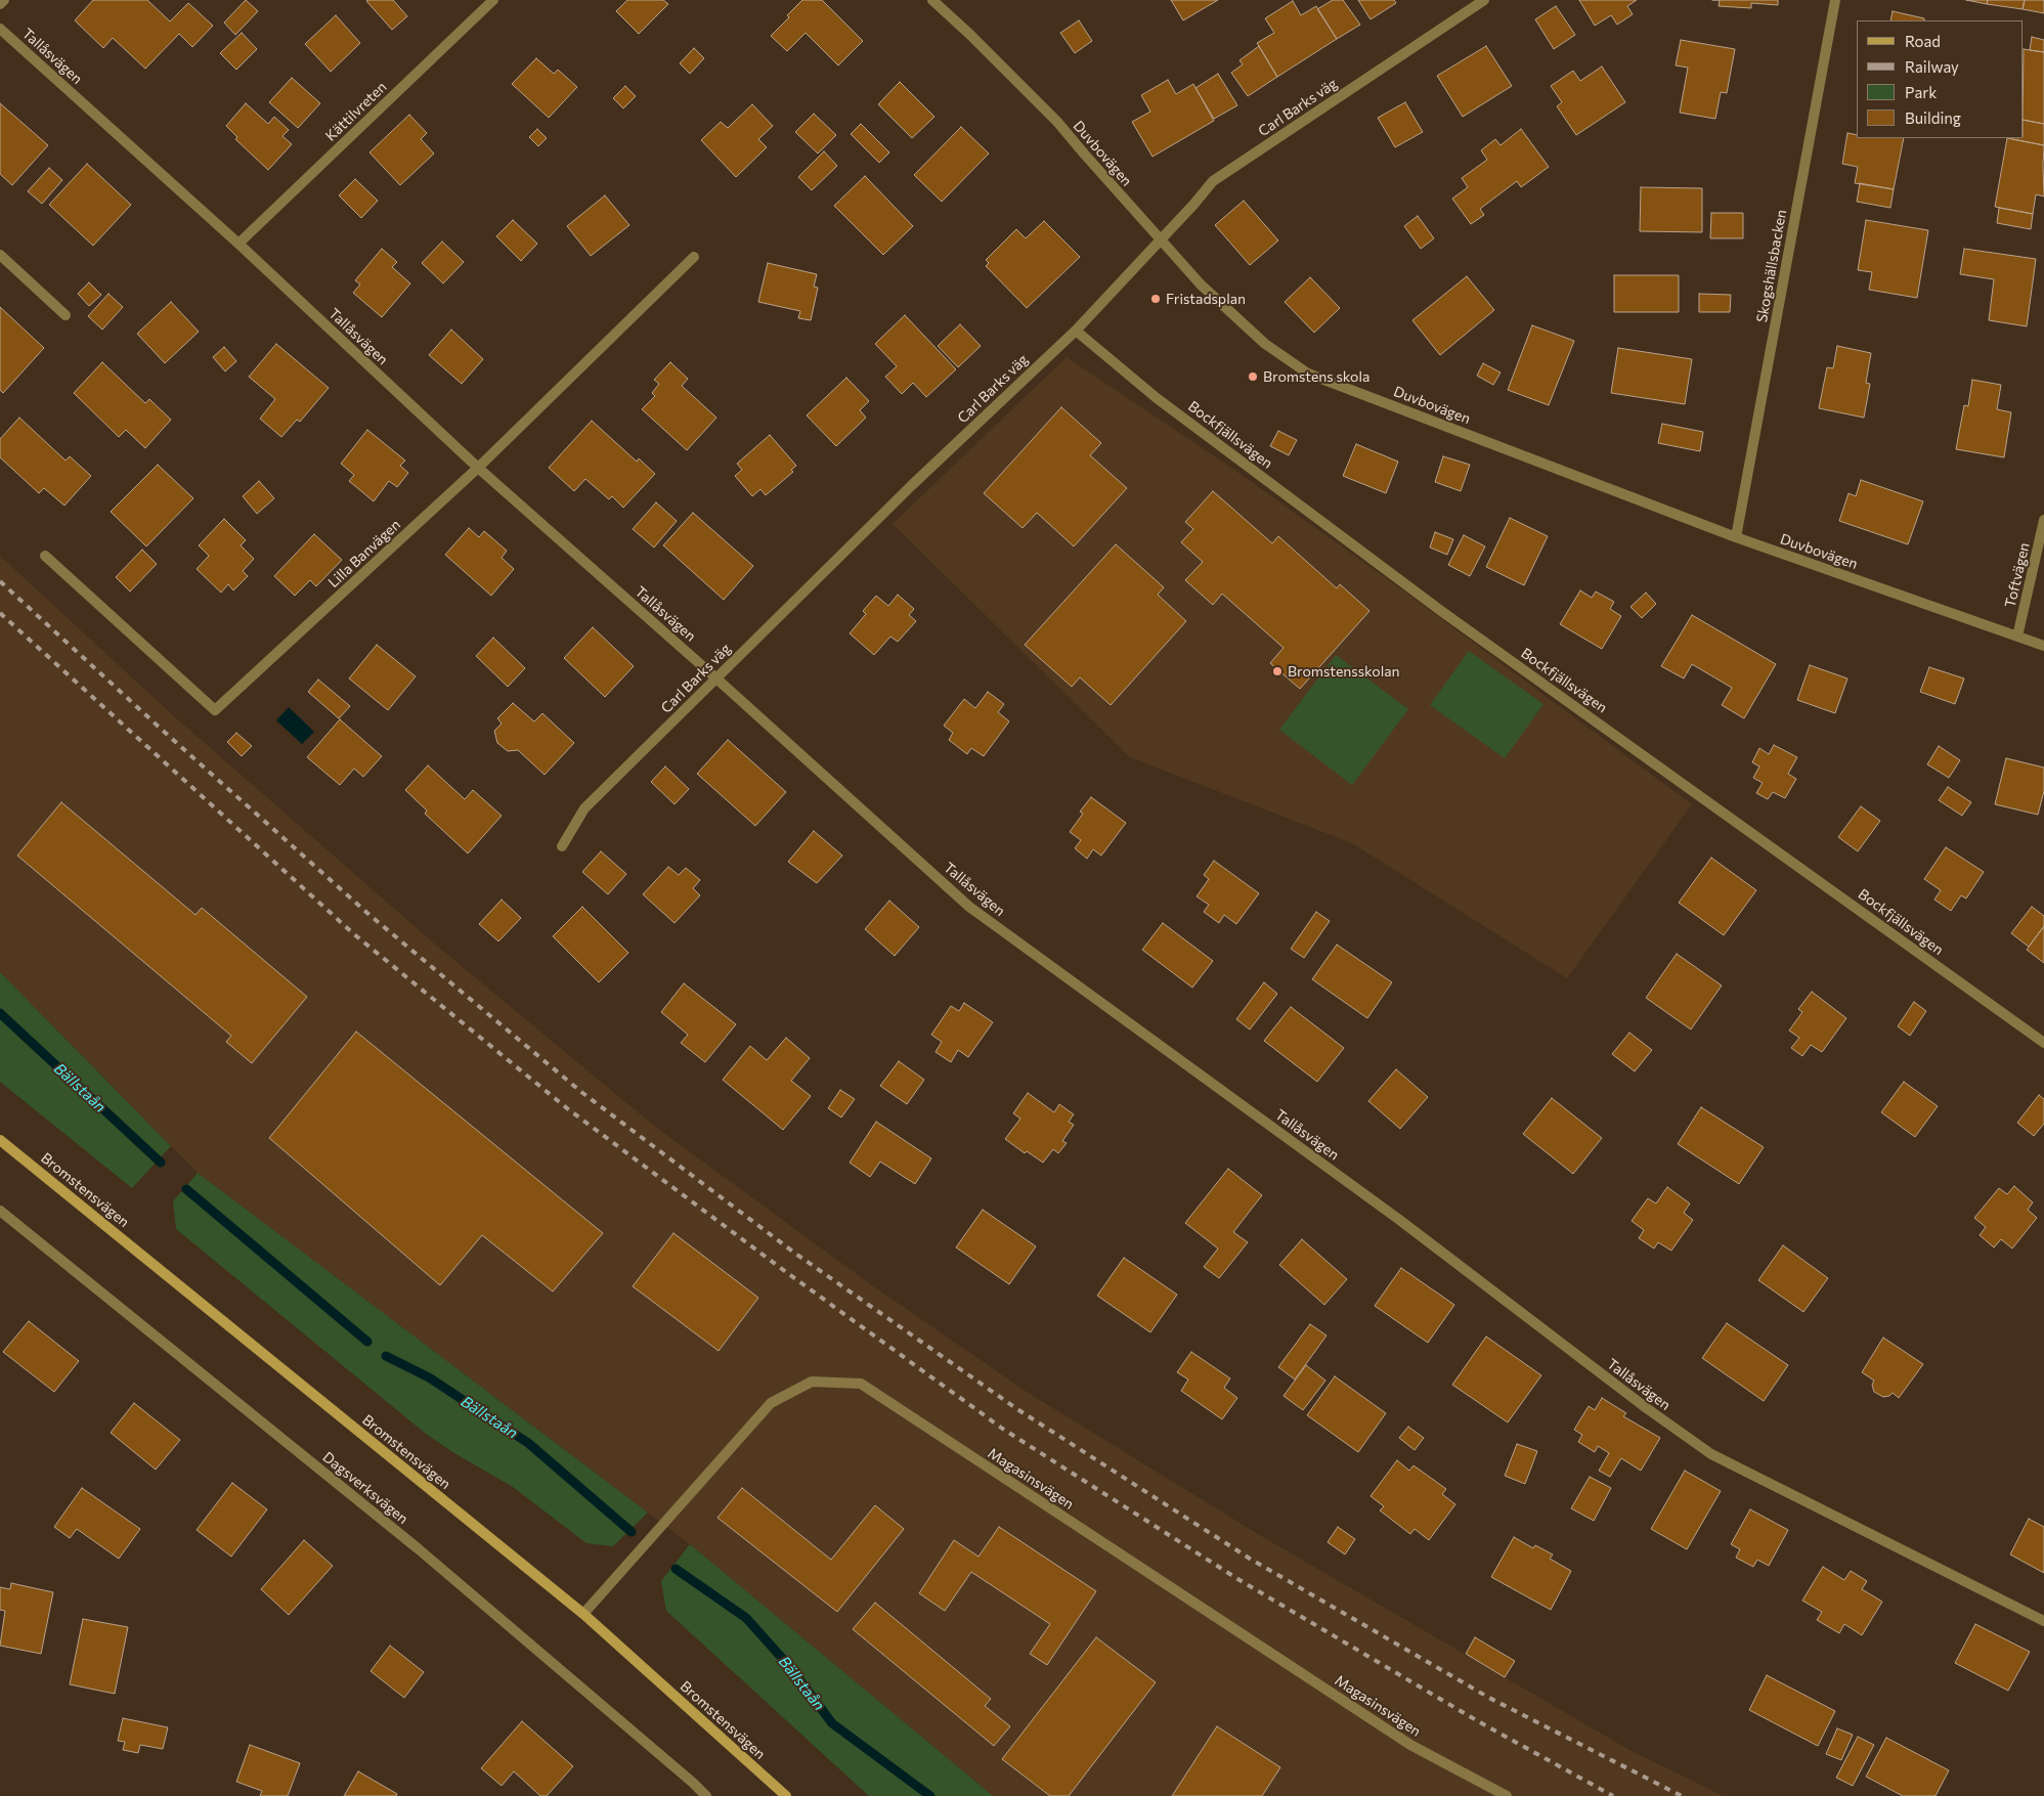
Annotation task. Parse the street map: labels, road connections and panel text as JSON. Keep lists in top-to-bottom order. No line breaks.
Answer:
{"streets":{"street":["Tallåsvägen","Carl Barks väg","Kättilvreten","Duvbovägen","Skogshällsbacken","Bockfjällsvägen","Lilla Banvägen","Toftvägen","Bromstensvägen","Magasinsvägen","Dagsverksvägen"]},"crossings":[["Tallåsvägen","Carl Barks väg"],["Tallåsvägen","Kättilvreten"],["Tallåsvägen","Lilla Banvägen"],["Carl Barks väg","Duvbovägen"],["Carl Barks väg","Bockfjällsvägen"],["Duvbovägen","Skogshällsbacken"],["Duvbovägen","Toftvägen"],["Bromstensvägen","Magasinsvägen"]],"water":["Bällstaån"],"places":["Fristadsplan","Bromstens skola","Bromstensskolan"],"legend":["Road","Railway","Park","Building"]}
